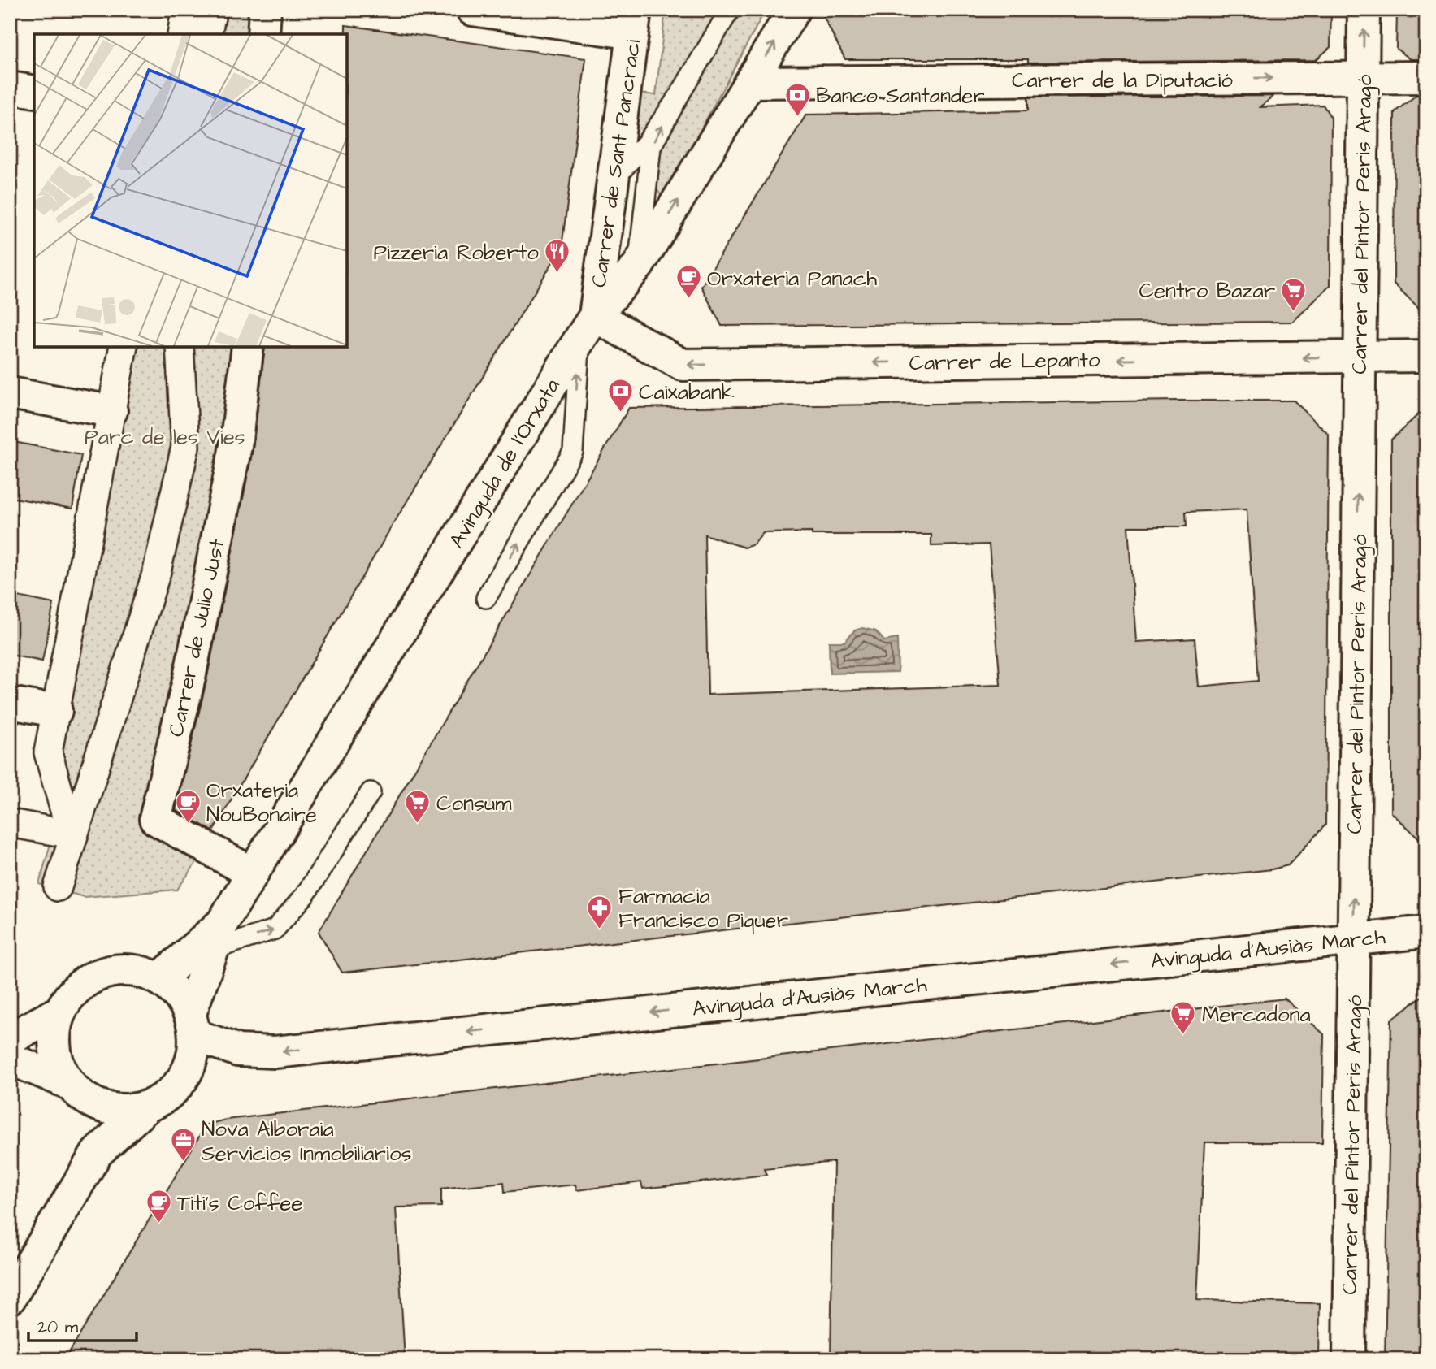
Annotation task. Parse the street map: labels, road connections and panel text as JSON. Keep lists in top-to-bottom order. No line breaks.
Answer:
{"streets":{"street":["Carrer de la Diputació","Carrer de Sant Pancraci","Carrer del Pintor Peris Aragó","Carrer de Lepanto","Avinguda de l'Orxata","Carrer de Julio Just","Avinguda d'Ausiàs March"]},"crossings":[["Carrer de la Diputació","Carrer del Pintor Peris Aragó"],["Carrer de la Diputació","Avinguda de l'Orxata"],["Carrer de Sant Pancraci","Carrer de Lepanto"],["Carrer de Sant Pancraci","Avinguda de l'Orxata"],["Carrer del Pintor Peris Aragó","Carrer de Lepanto"],["Carrer del Pintor Peris Aragó","Avinguda d'Ausiàs March"],["Carrer de Lepanto","Avinguda de l'Orxata"],["Avinguda de l'Orxata","Carrer de Julio Just"],["Avinguda de l'Orxata","Avinguda d'Ausiàs March"]],"one_way":["Carrer de la Diputació","Carrer del Pintor Peris Aragó","Carrer de Lepanto","Avinguda d'Ausiàs March"],"parks":["Parc de les Vies"],"places":{"bank":["Banco Santander","Caixabank"],"restaurant":["Pizzeria Roberto"],"cafe":["Orxateria Panach","Orxateria NouBonaire","Titi's Coffee"],"supermarket":["Centro Bazar","Consum","Mercadona"],"pharmacy":["Farmacia Francisco Piquer"],"office":["Nova Alboraia Servicios Inmobiliarios"]},"scale_bar":"20 m"}
